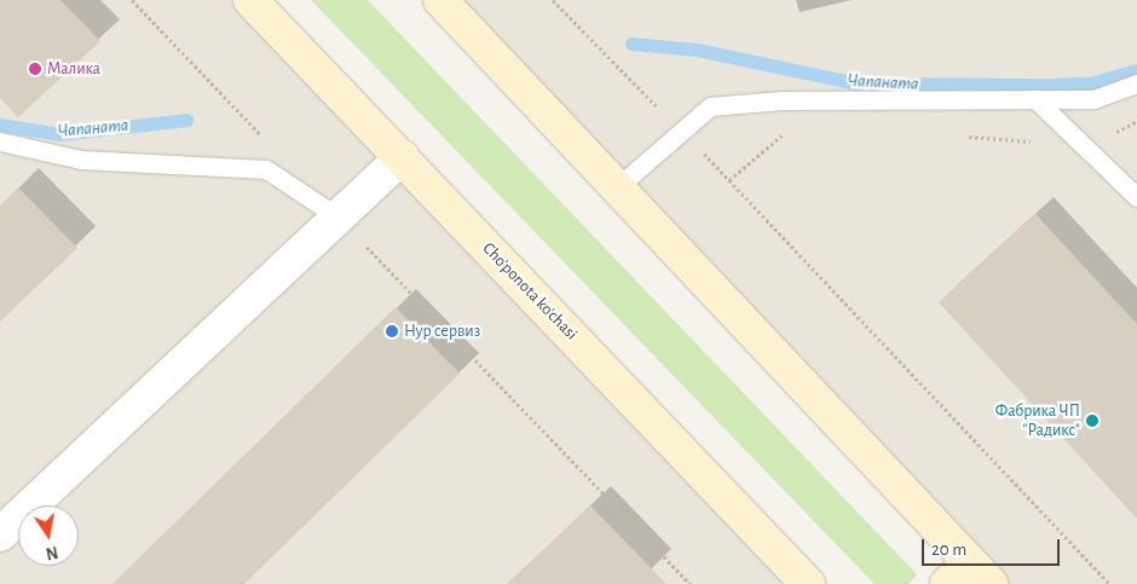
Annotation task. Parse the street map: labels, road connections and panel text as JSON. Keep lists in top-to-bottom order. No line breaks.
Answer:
{"streets":{"main road":["Cho'ponota ko'chasi"]},"water":["Чапаната"],"places":["Малика","Нур сервиз","Фабрика ЧП \"Радикс\""],"scale_bar":"20 m","north":"bottom"}
